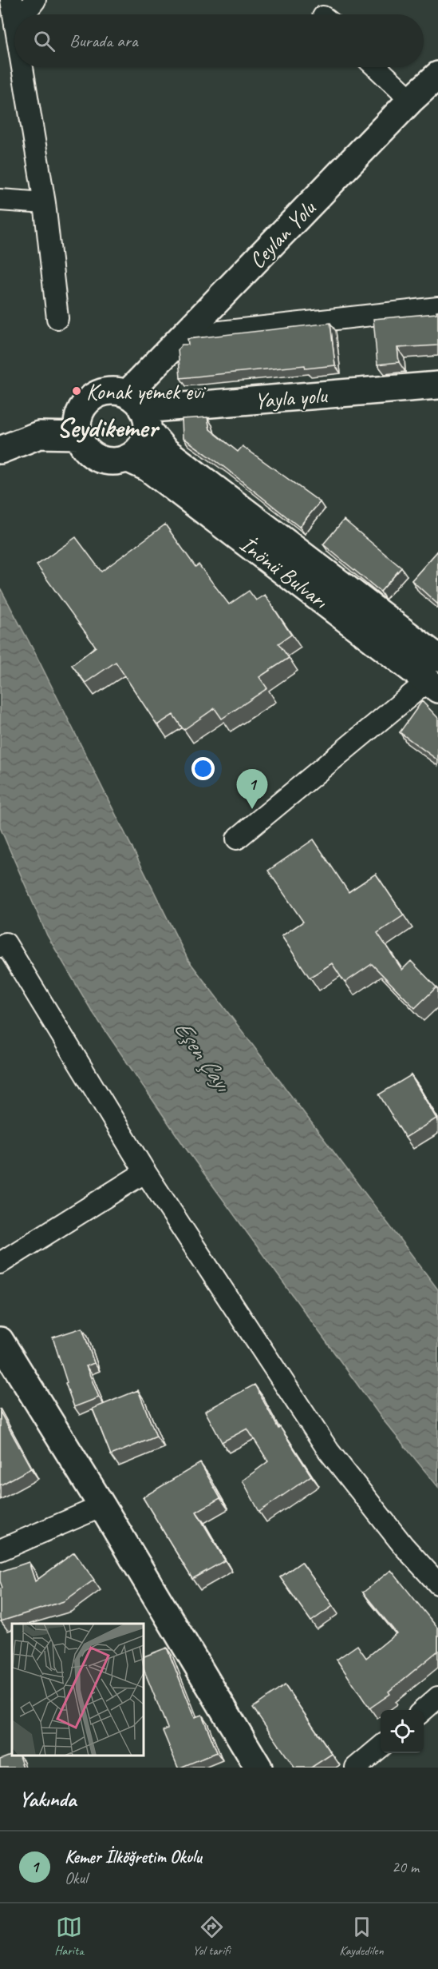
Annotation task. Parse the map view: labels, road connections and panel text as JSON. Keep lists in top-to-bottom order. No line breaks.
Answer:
{"streets":{"street":["Ceylan Yolu","Yayla yolu","İnönü Bulvarı"]},"crossings":[["Ceylan Yolu","Yayla yolu"],["Ceylan Yolu","İnönü Bulvarı"],["Yayla yolu","İnönü Bulvarı"]],"districts":["Seydikemer"],"water":["Eşen Çayı"],"places":["Konak yemek evi"],"page":{"search":"Burada ara","pins":"1","heading":"Yakında","list":[{"mark":"1","name":"Kemer İlköğretim Okulu","note":"Okul","value":"20 m"}],"nav":["Harita","Yol tarifi","Kaydedilen"]}}
